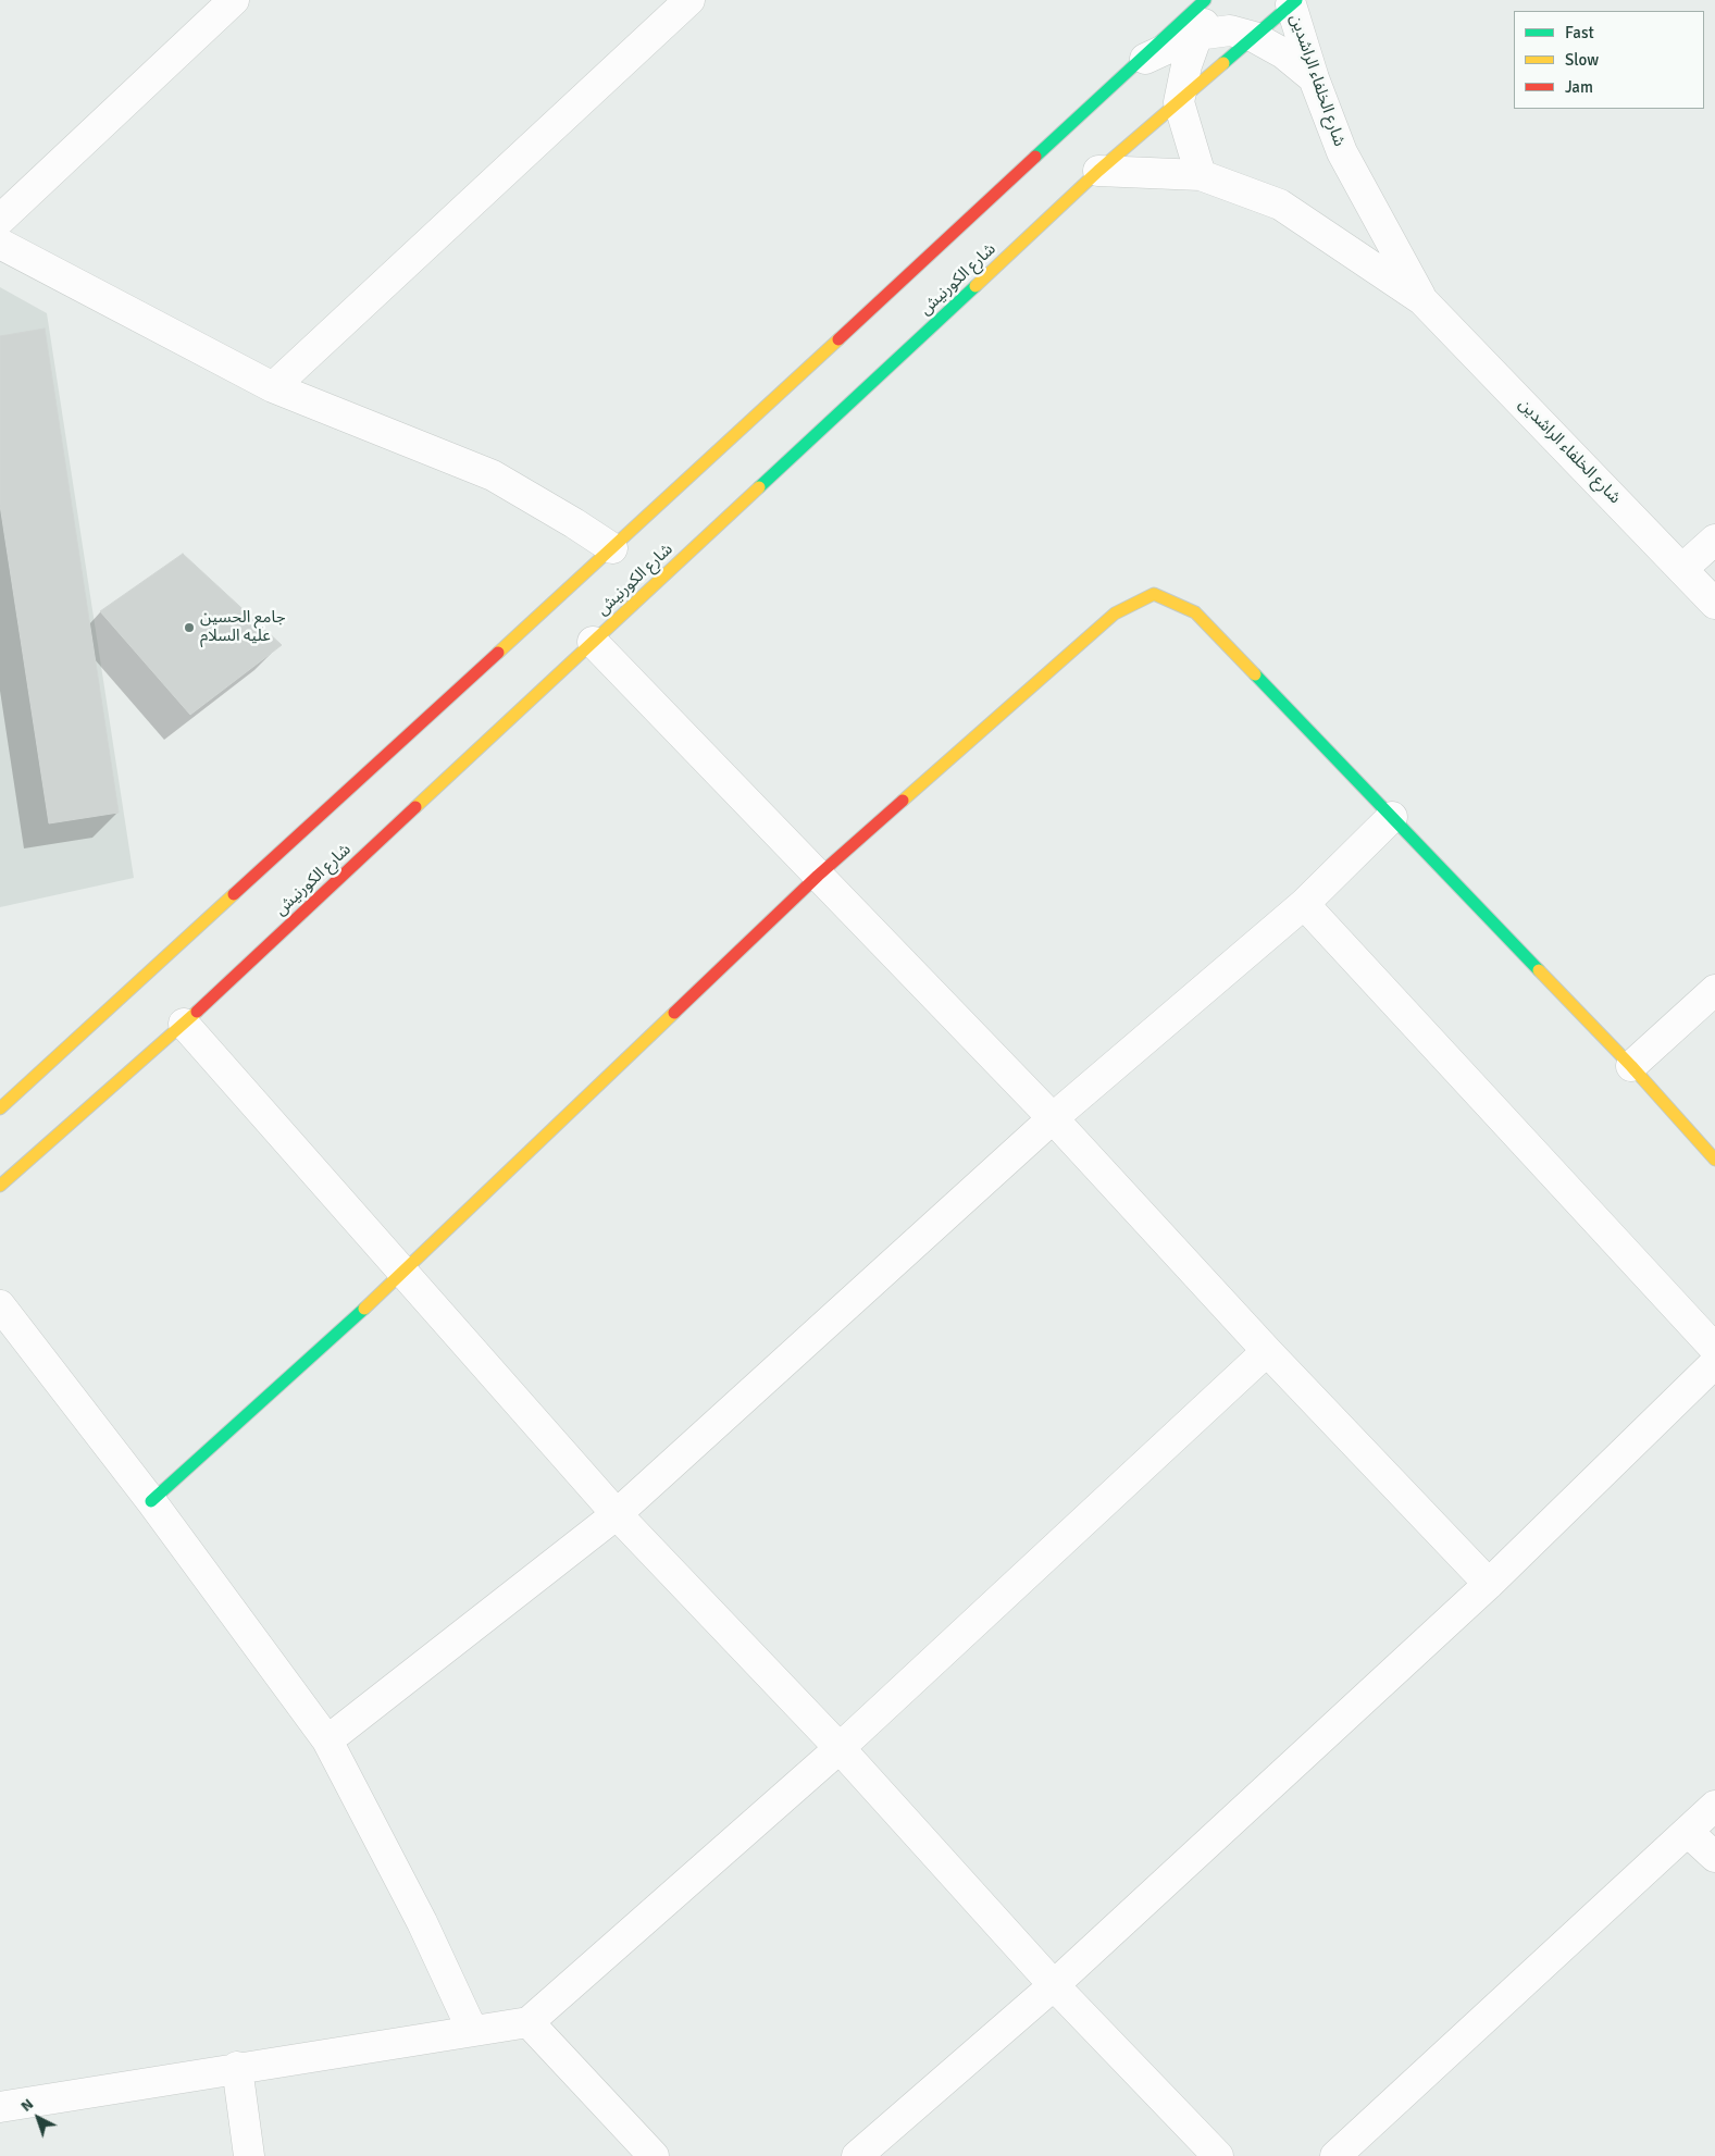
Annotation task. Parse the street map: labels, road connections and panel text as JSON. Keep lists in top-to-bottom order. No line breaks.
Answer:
{"streets":{"street":["شارع الخلفاء الراشدين","شارع الكورنيش"]},"crossings":[["شارع الخلفاء الراشدين","شارع الكورنيش"]],"places":["جامع الحسين عليه السلام"],"legend":["Fast","Slow","Jam"],"north":"top left"}
